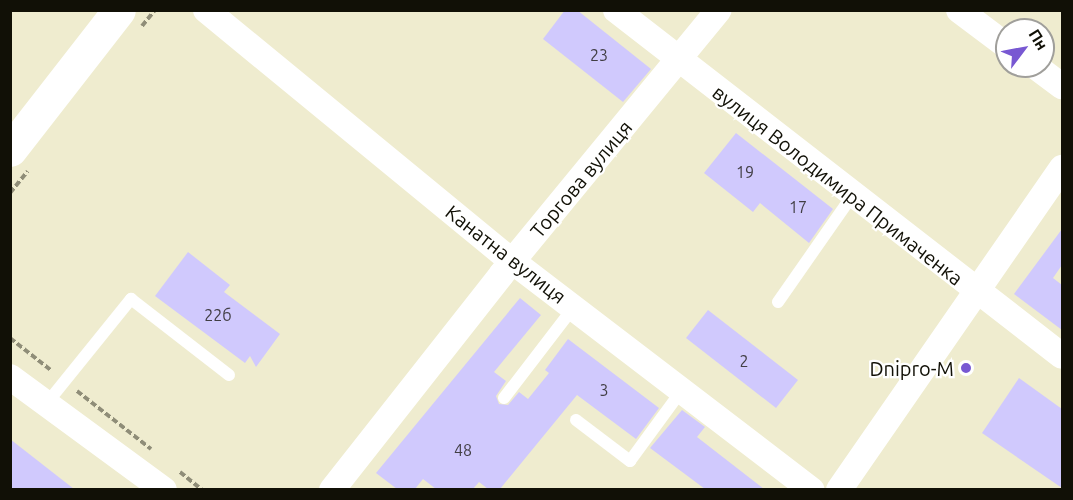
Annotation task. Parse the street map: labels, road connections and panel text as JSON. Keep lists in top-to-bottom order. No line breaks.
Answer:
{"streets":{"street":["Торгова вулиця","вулиця Володимира Примаченка","Канатна вулиця"]},"crossings":[["Торгова вулиця","вулиця Володимира Примаченка"],["Торгова вулиця","Канатна вулиця"]],"places":["Dnipro-M"],"house_numbers":["23","19","17","22б","2","3","48"],"north":"top right"}
